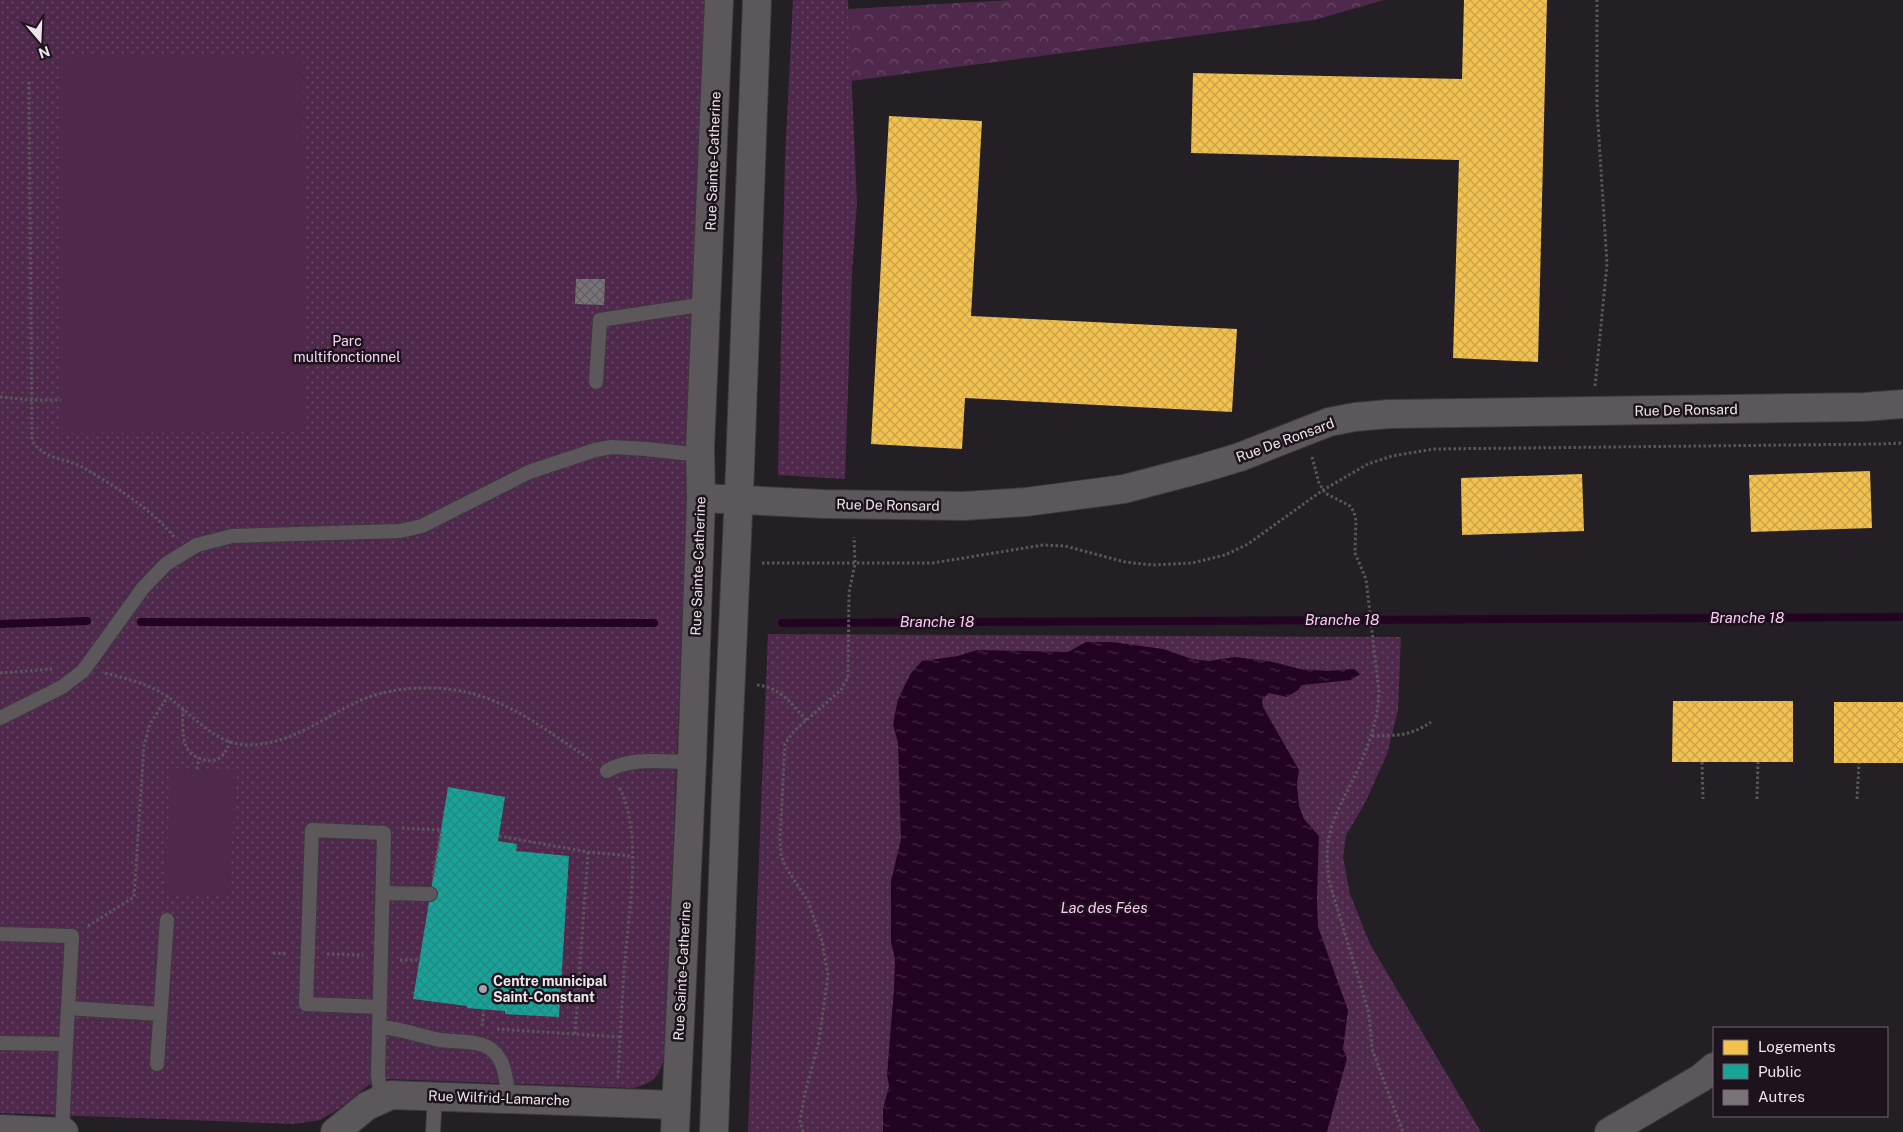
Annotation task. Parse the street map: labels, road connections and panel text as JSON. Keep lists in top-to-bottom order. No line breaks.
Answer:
{"streets":{"street":["Rue Sainte-Catherine","Rue De Ronsard","Rue Wilfrid-Lamarche"]},"crossings":[["Rue Sainte-Catherine","Rue De Ronsard"],["Rue Sainte-Catherine","Rue Wilfrid-Lamarche"]],"water":["Branche 18","Lac des Fées"],"parks":["Parc multifonctionnel"],"places":["Centre municipal Saint-Constant"],"legend":["Logements","Public","Autres"],"north":"bottom"}
